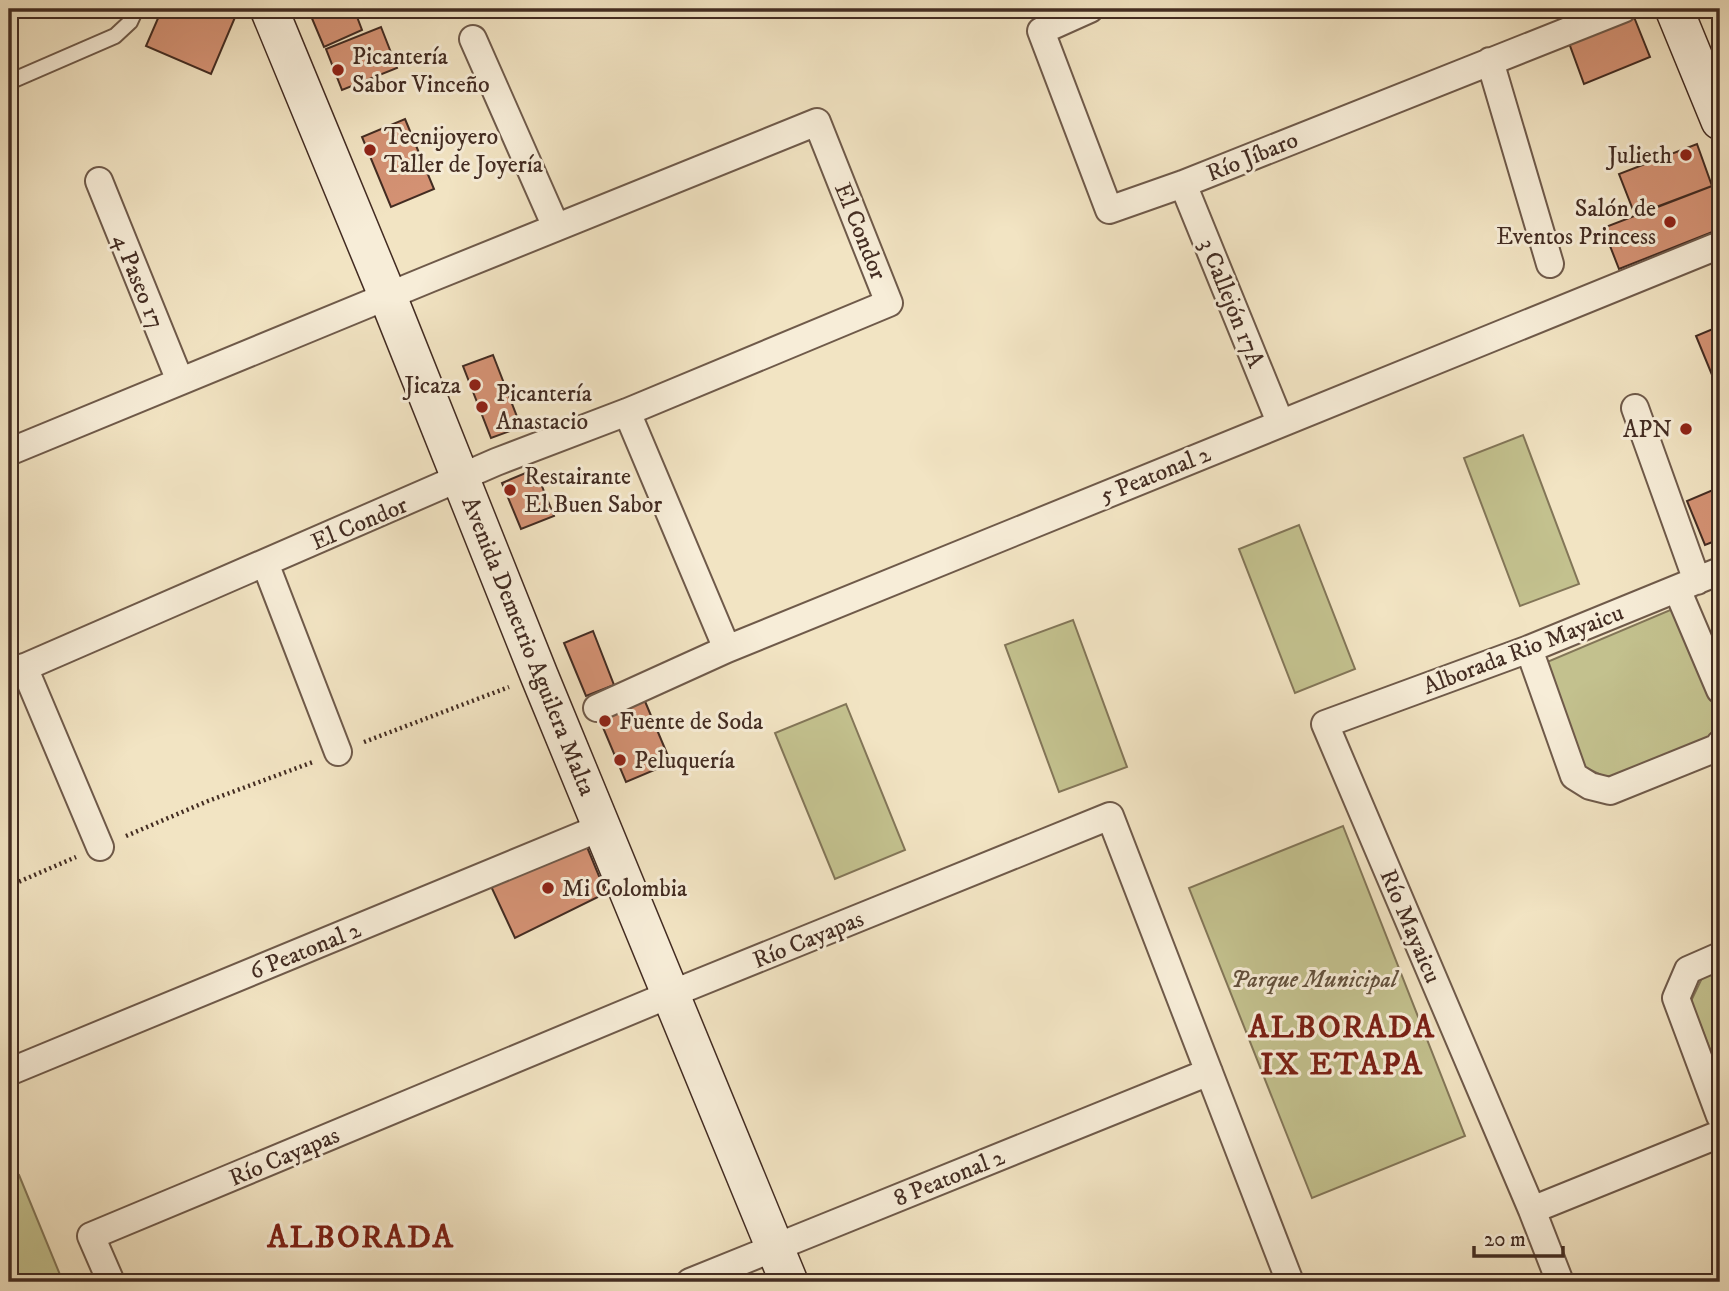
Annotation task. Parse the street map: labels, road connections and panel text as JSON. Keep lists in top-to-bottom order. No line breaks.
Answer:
{"streets":{"street":["Río Jíbaro","El Condor","4 Paseo 17","3 Callejón 17A","5 Peatonal 2","Avenida Demetrio Aguilera Malta","Alborada Rio Mayaicu","Río Mayaicu","Río Cayapas","6 Peatonal 2","8 Peatonal 2"]},"crossings":[["Río Jíbaro","3 Callejón 17A"],["El Condor","4 Paseo 17"],["El Condor","Avenida Demetrio Aguilera Malta"],["3 Callejón 17A","5 Peatonal 2"],["Avenida Demetrio Aguilera Malta","Río Cayapas"],["Avenida Demetrio Aguilera Malta","6 Peatonal 2"],["Avenida Demetrio Aguilera Malta","8 Peatonal 2"],["Alborada Rio Mayaicu","Río Mayaicu"],["Río Cayapas","8 Peatonal 2"]],"districts":["ALBORADA IX ETAPA","ALBORADA"],"parks":["Parque Municipal"],"places":["Picantería Sabor Vinceño","Tecnijoyero Taller de Joyería","Julieth","Salón de Eventos Princess","Jicaza","Picantería Anastacio","APN","Restairante El Buen Sabor","Fuente de Soda","Peluquería","Mi Colombia"],"scale_bar":"20 m"}
